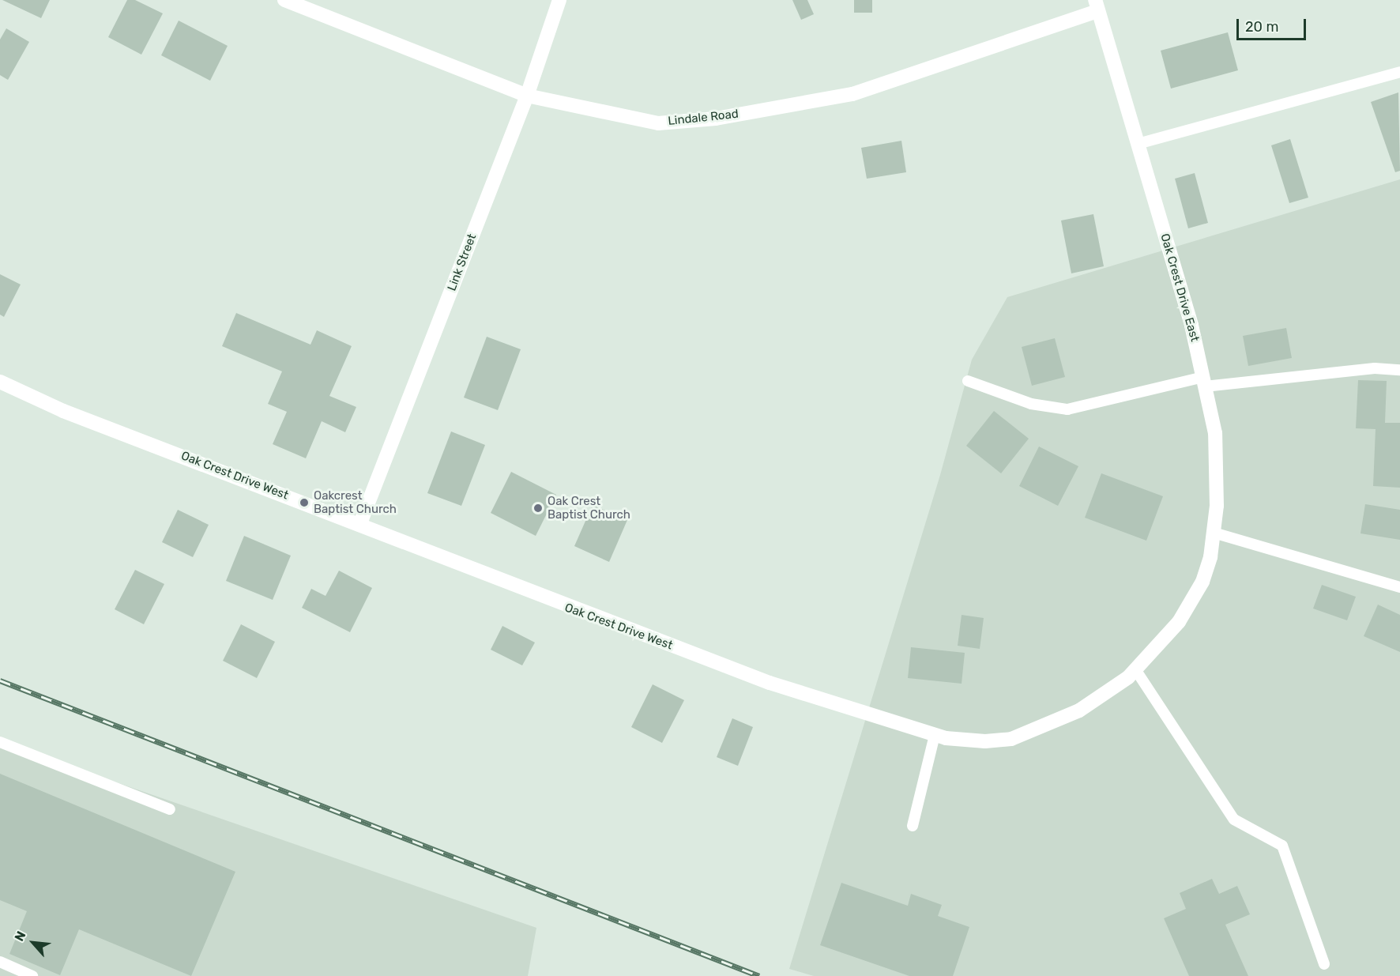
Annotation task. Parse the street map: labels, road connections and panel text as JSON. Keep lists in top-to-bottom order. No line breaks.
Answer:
{"streets":{"street":["Lindale Road","Link Street","Oak Crest Drive East","Oak Crest Drive West"]},"crossings":[["Lindale Road","Link Street"],["Lindale Road","Oak Crest Drive East"],["Link Street","Oak Crest Drive West"],["Oak Crest Drive East","Oak Crest Drive West"]],"places":["Oakcrest Baptist Church","Oak Crest Baptist Church"],"scale_bar":"20 m","north":"top left"}
